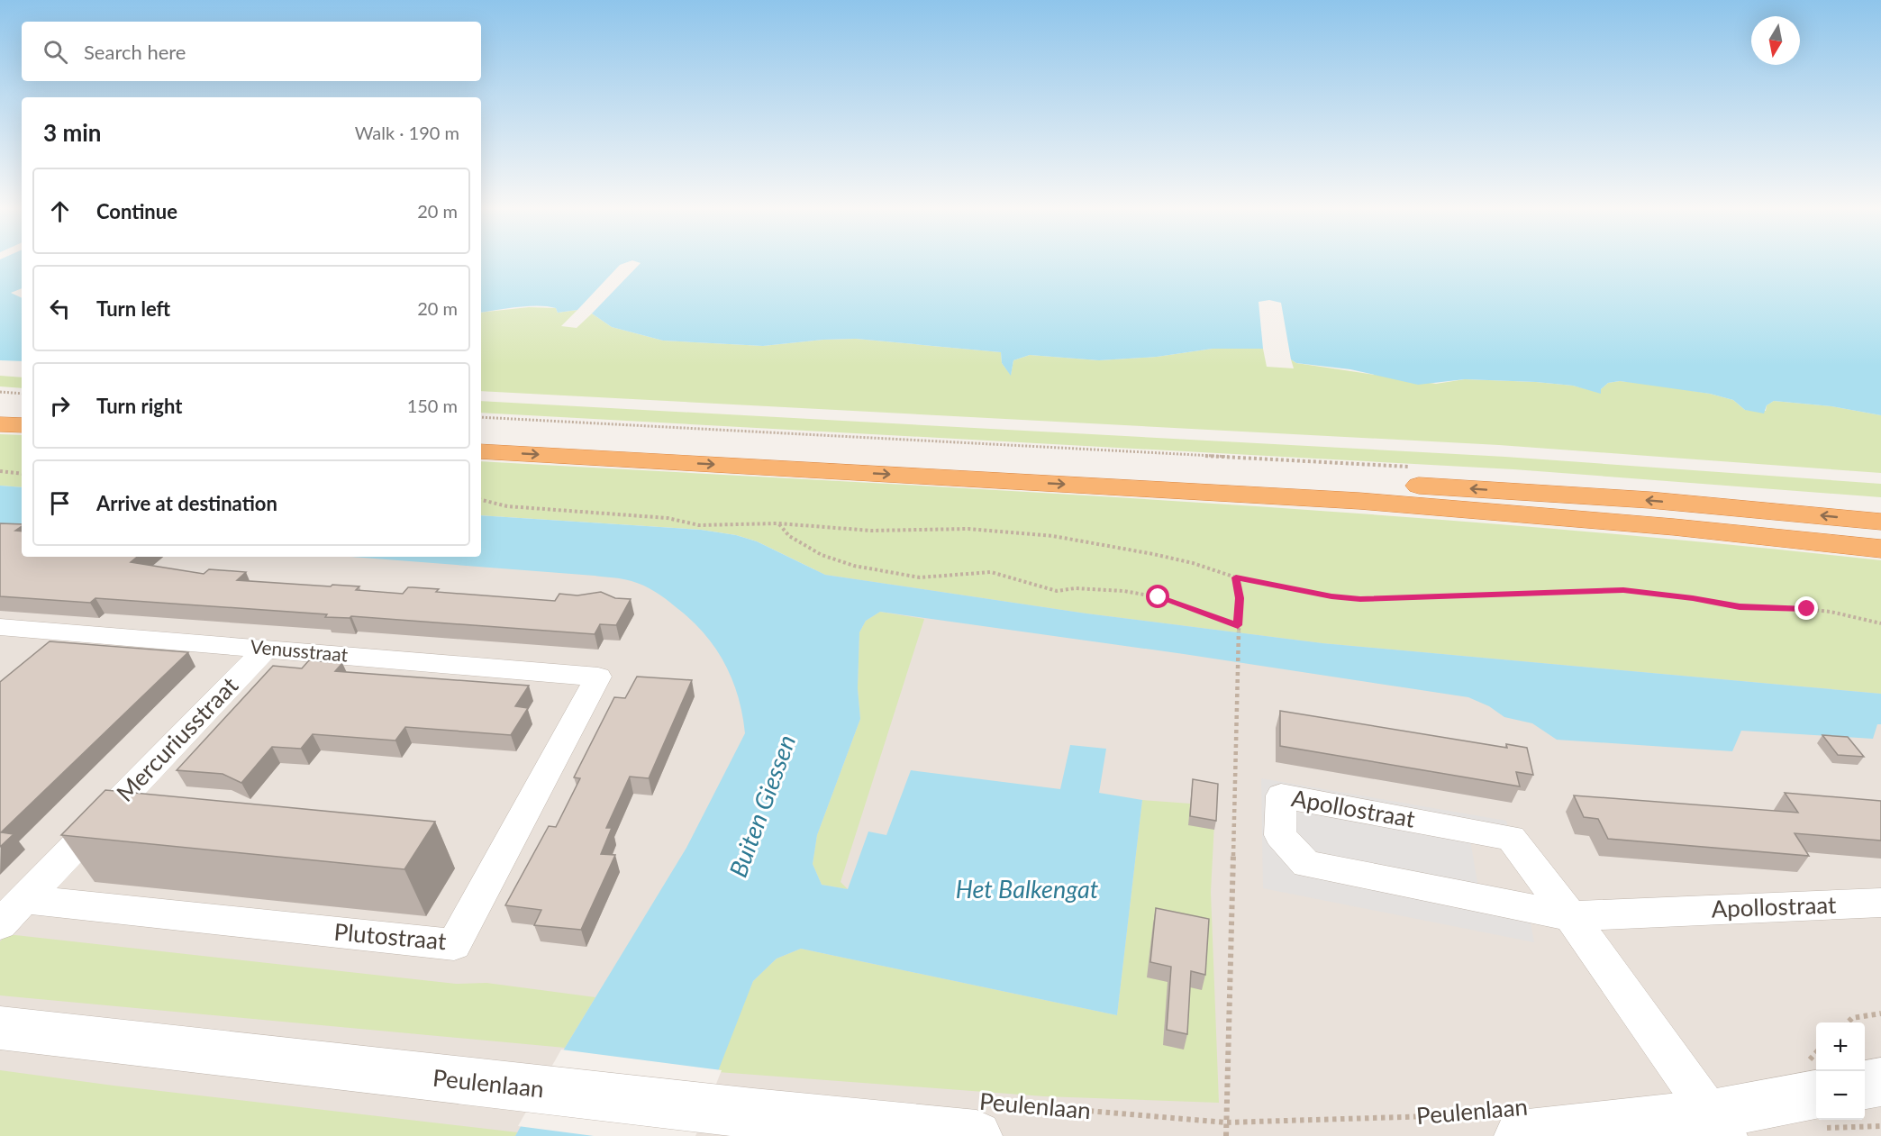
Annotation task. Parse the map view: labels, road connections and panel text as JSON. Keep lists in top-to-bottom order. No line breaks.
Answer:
{"streets":{"street":["Venusstraat","Mercuriusstraat","Apollostraat","Plutostraat","Peulenlaan"]},"crossings":[["Venusstraat","Mercuriusstraat"],["Venusstraat","Plutostraat"],["Mercuriusstraat","Plutostraat"],["Apollostraat","Peulenlaan"]],"water":["Buiten Giessen","Het Balkengat"],"north":"bottom","page":{"search":"Search here","heading":["3 min","Walk · 190 m"],"list":[["Continue","20 m"],["Turn left","20 m"],["Turn right","150 m"],"Arrive at destination"],"map_buttons":["+","−"]}}
